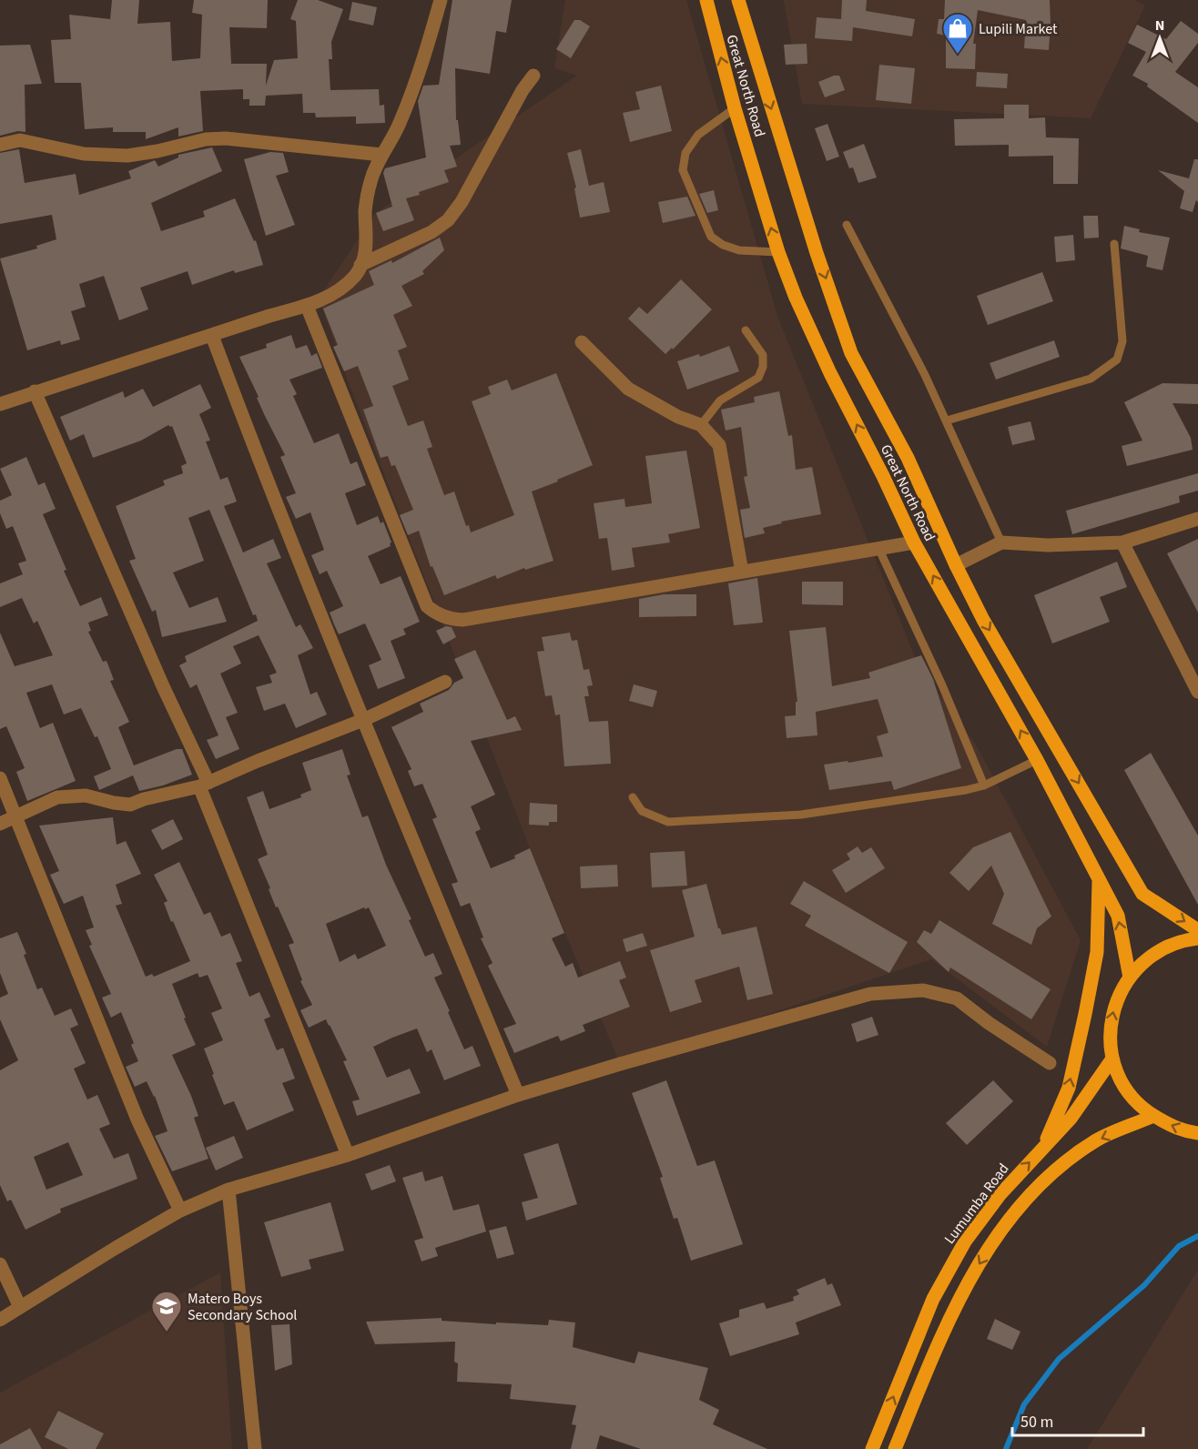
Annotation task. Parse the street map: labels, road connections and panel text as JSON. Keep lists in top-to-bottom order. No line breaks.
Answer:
{"streets":{"main road":["Great North Road","Lumumba Road"]},"places":{"shop":["Lupili Market"],"school or university":["Matero Boys Secondary School"]},"scale_bar":"50 m","north":"top"}
